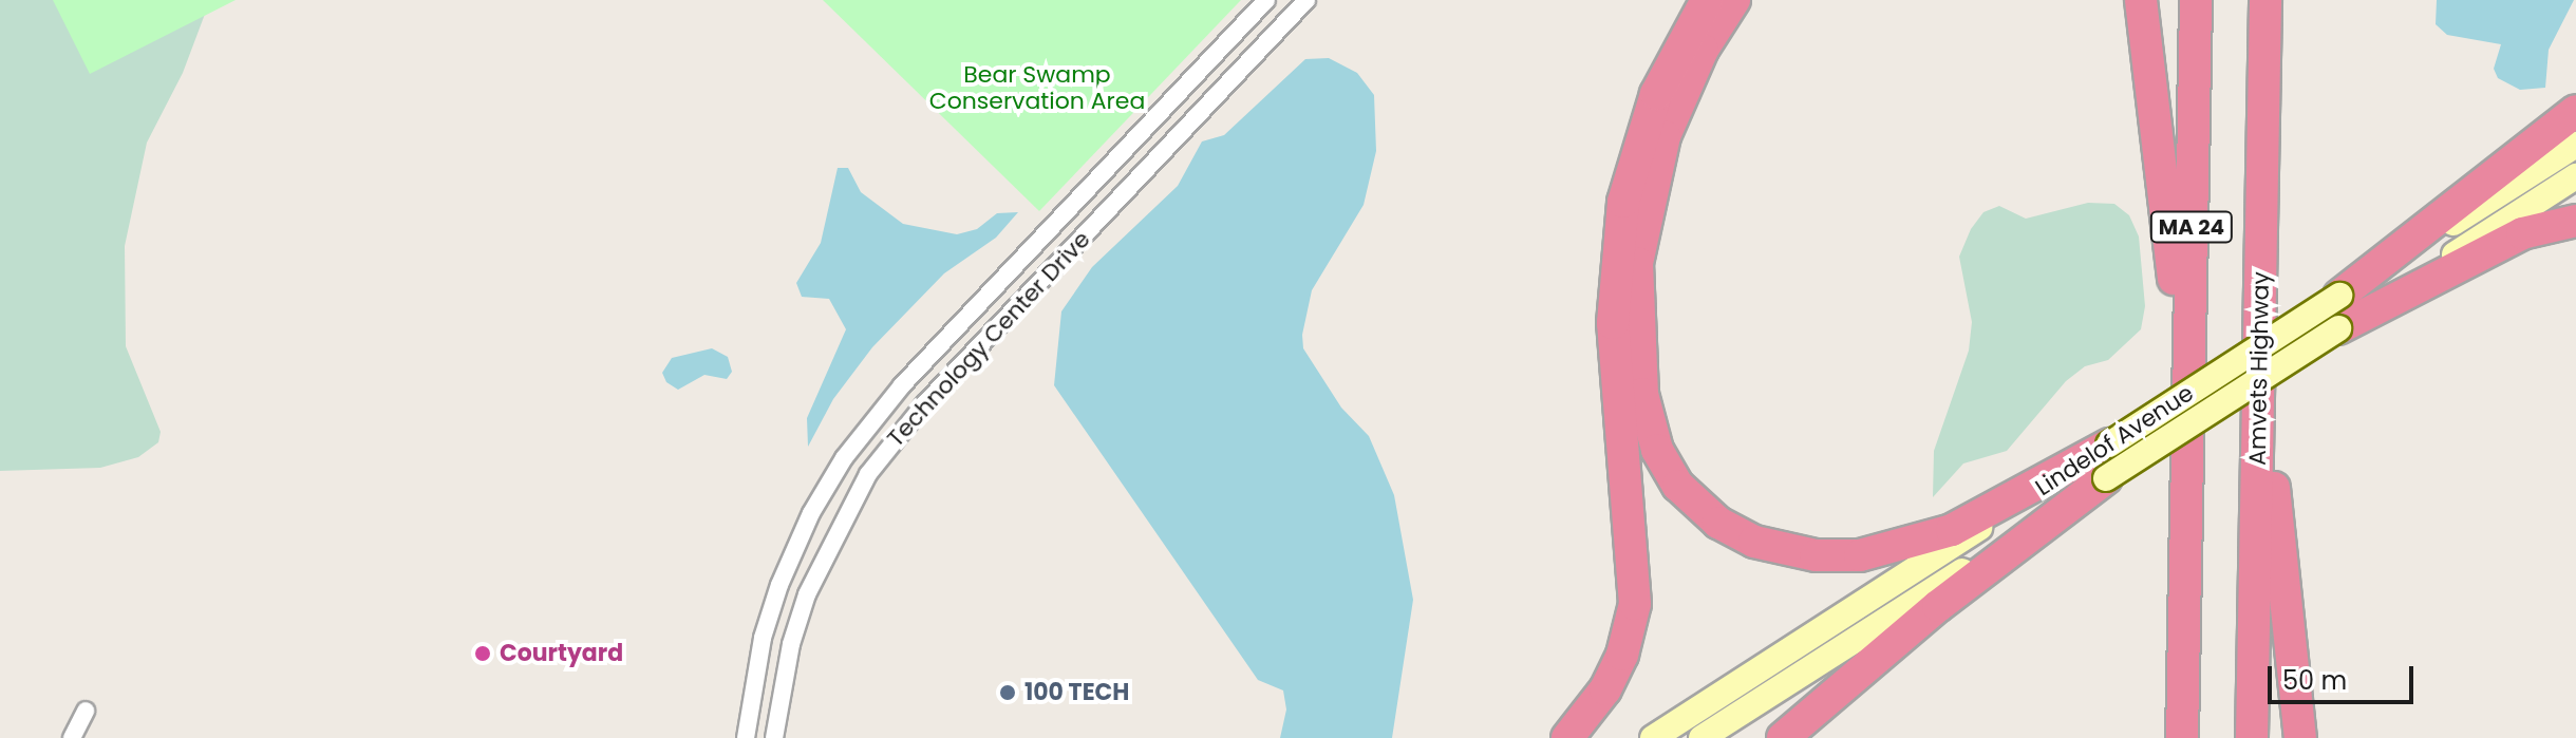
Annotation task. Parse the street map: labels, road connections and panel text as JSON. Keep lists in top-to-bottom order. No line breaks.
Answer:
{"streets":{"highway":["MA 24","Amvets Highway"],"main road":["Lindelof Avenue"],"street":["Technology Center Drive"]},"parks":["Bear Swamp Conservation Area"],"places":["Courtyard","100 TECH"],"scale_bar":"50 m"}
